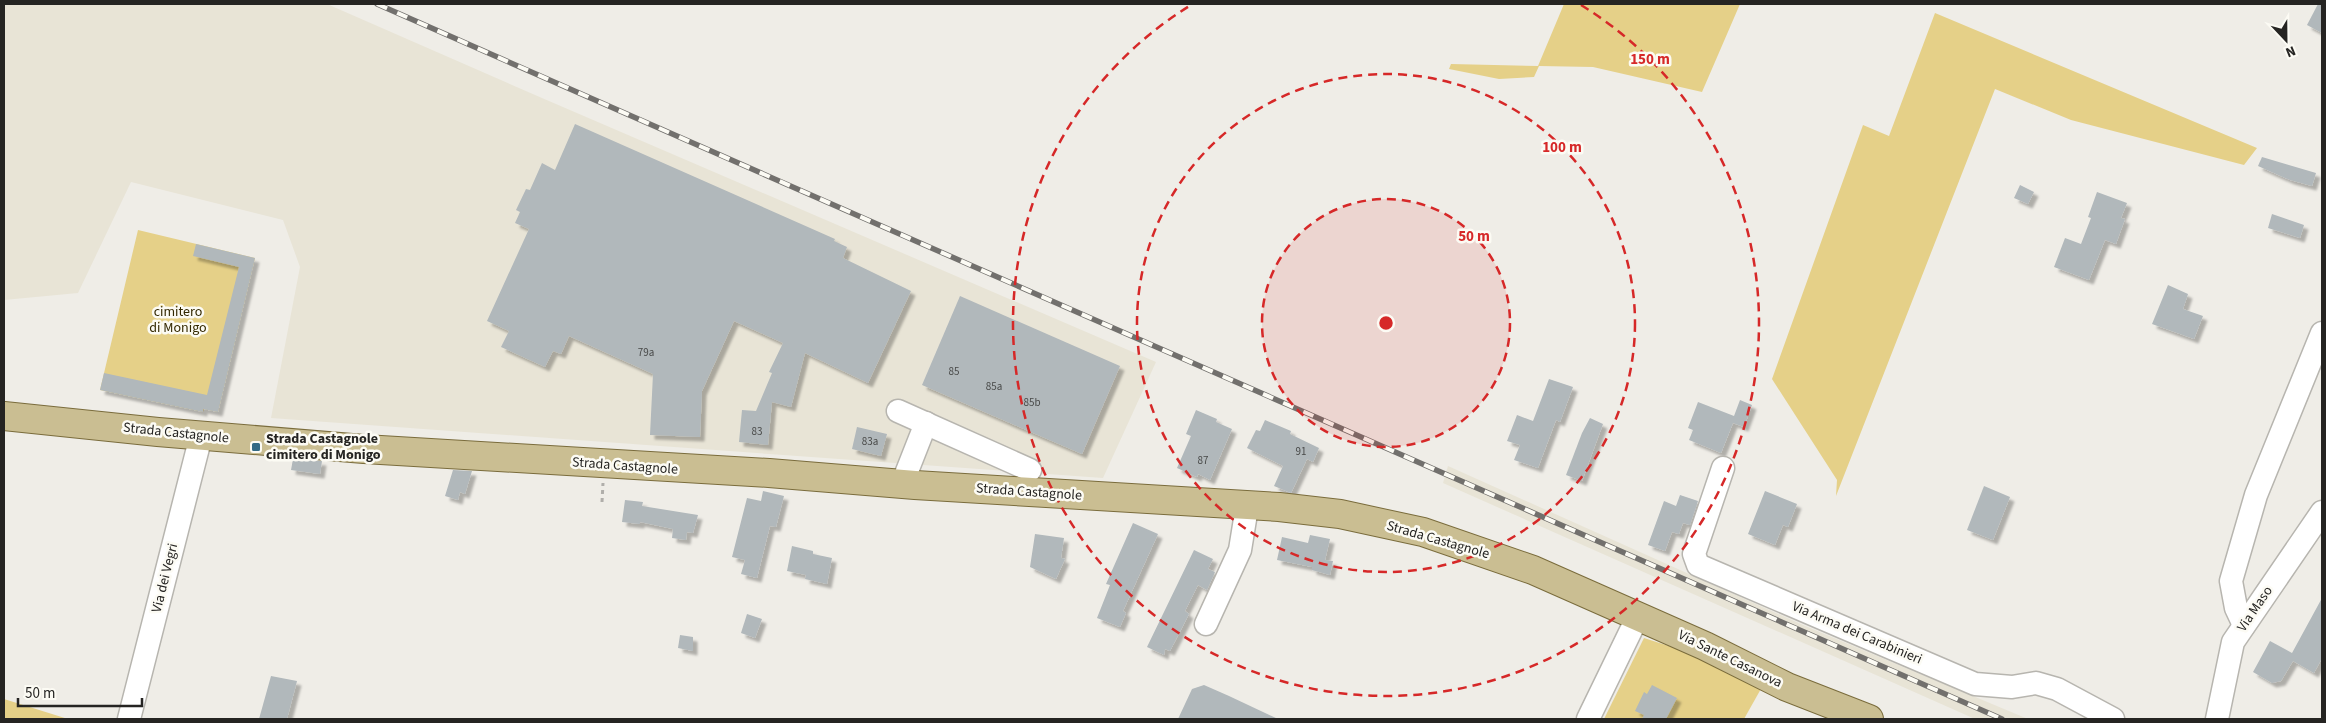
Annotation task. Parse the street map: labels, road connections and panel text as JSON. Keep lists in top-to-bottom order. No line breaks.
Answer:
{"streets":{"main road":["Strada Castagnole","Via Sante Casanova"],"street":["Via dei Vegri","Via Maso","Via Arma dei Carabinieri"]},"crossings":[["Strada Castagnole","Via dei Vegri"],["Strada Castagnole","Via Sante Casanova"]],"parks":["cimitero di Monigo"],"places":{"transit":["Strada Castagnole cimitero di Monigo"]},"house_numbers":["79a","85","85a","85b","83","83a","91","87"],"scale_bar":"50 m","north":"bottom","rings":["150 m","100 m","50 m"]}
